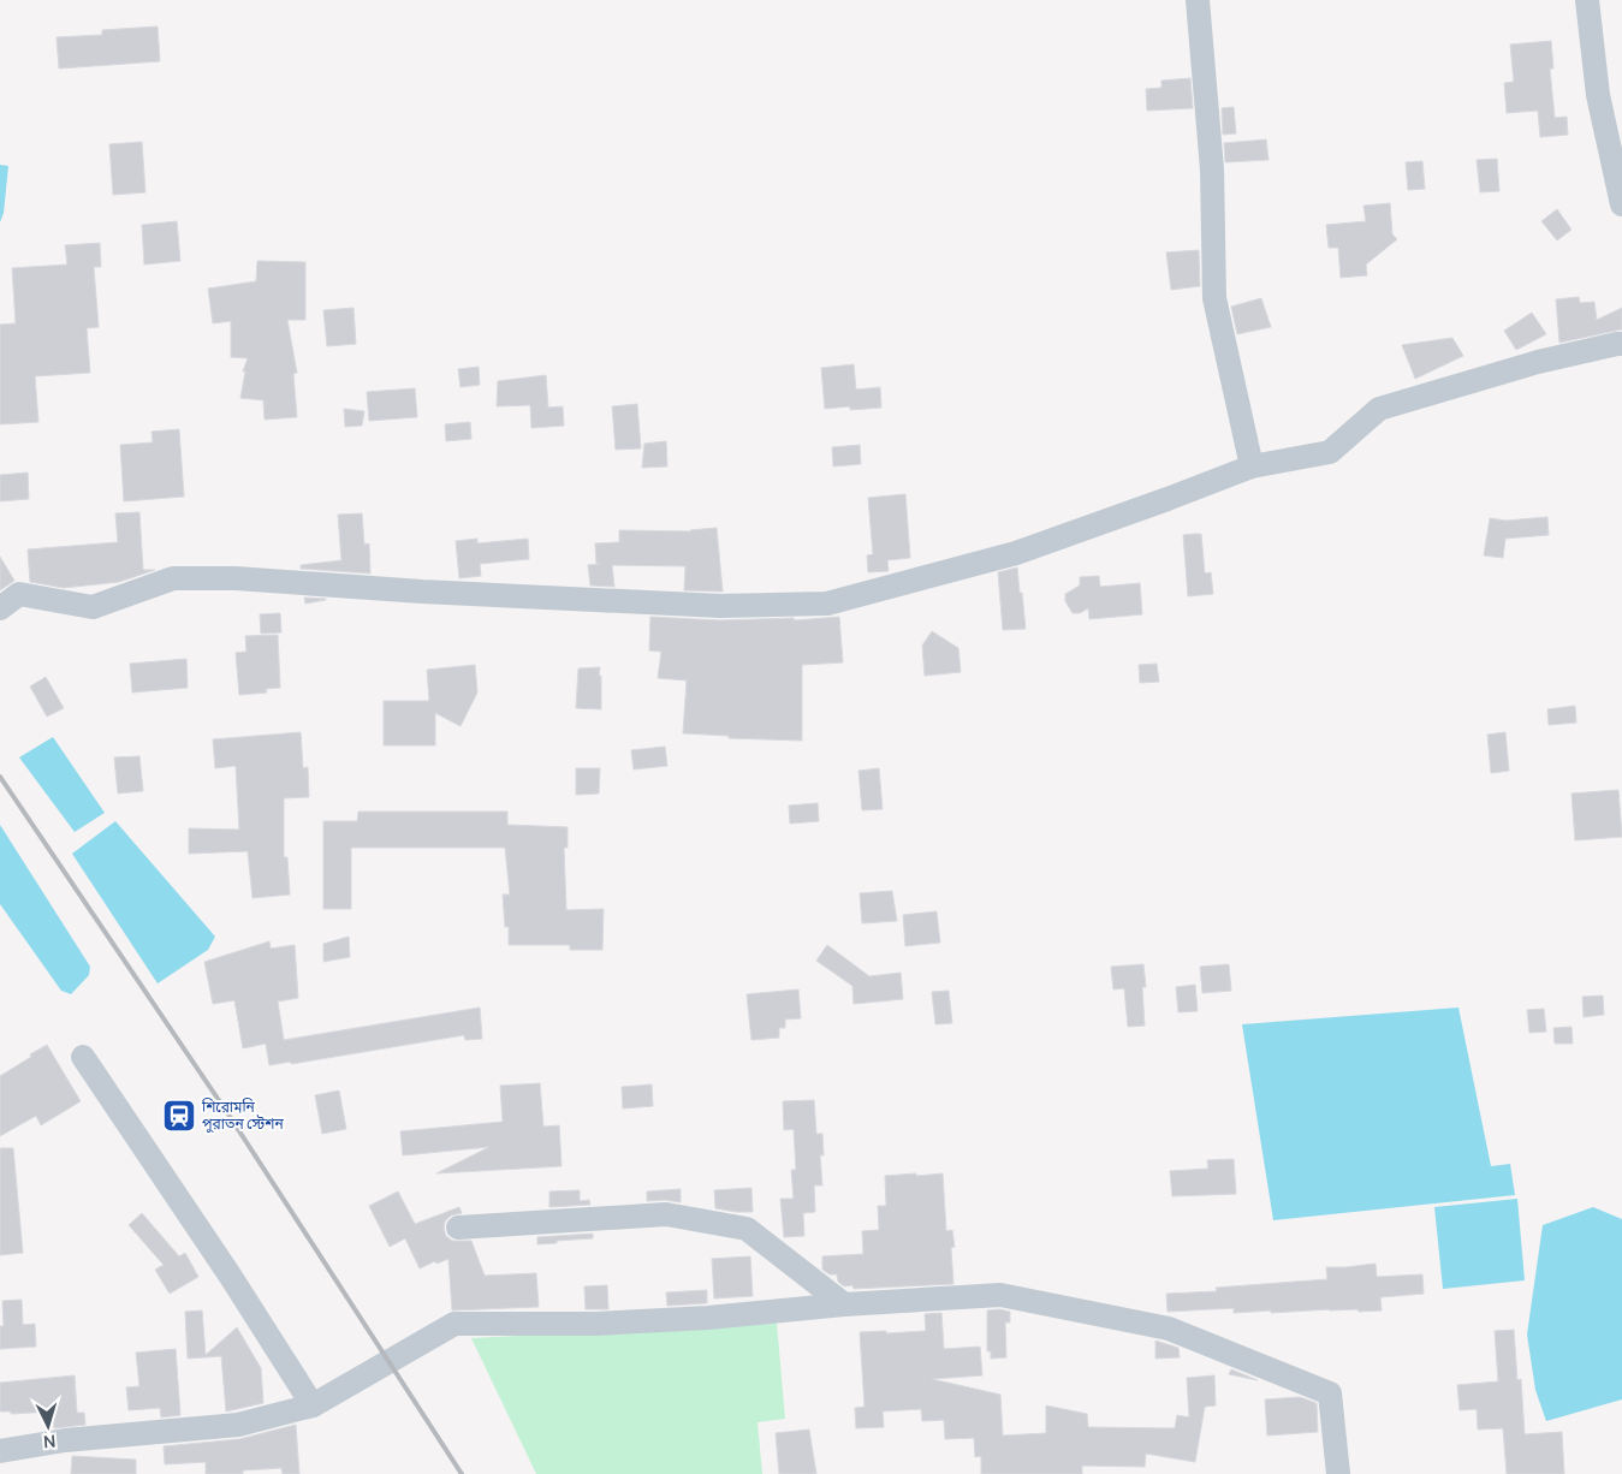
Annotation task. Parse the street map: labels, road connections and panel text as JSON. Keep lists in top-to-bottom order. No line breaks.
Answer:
{"places":{"station":["শিরোমনি পুরাতন স্টেশন"]},"north":"bottom"}
